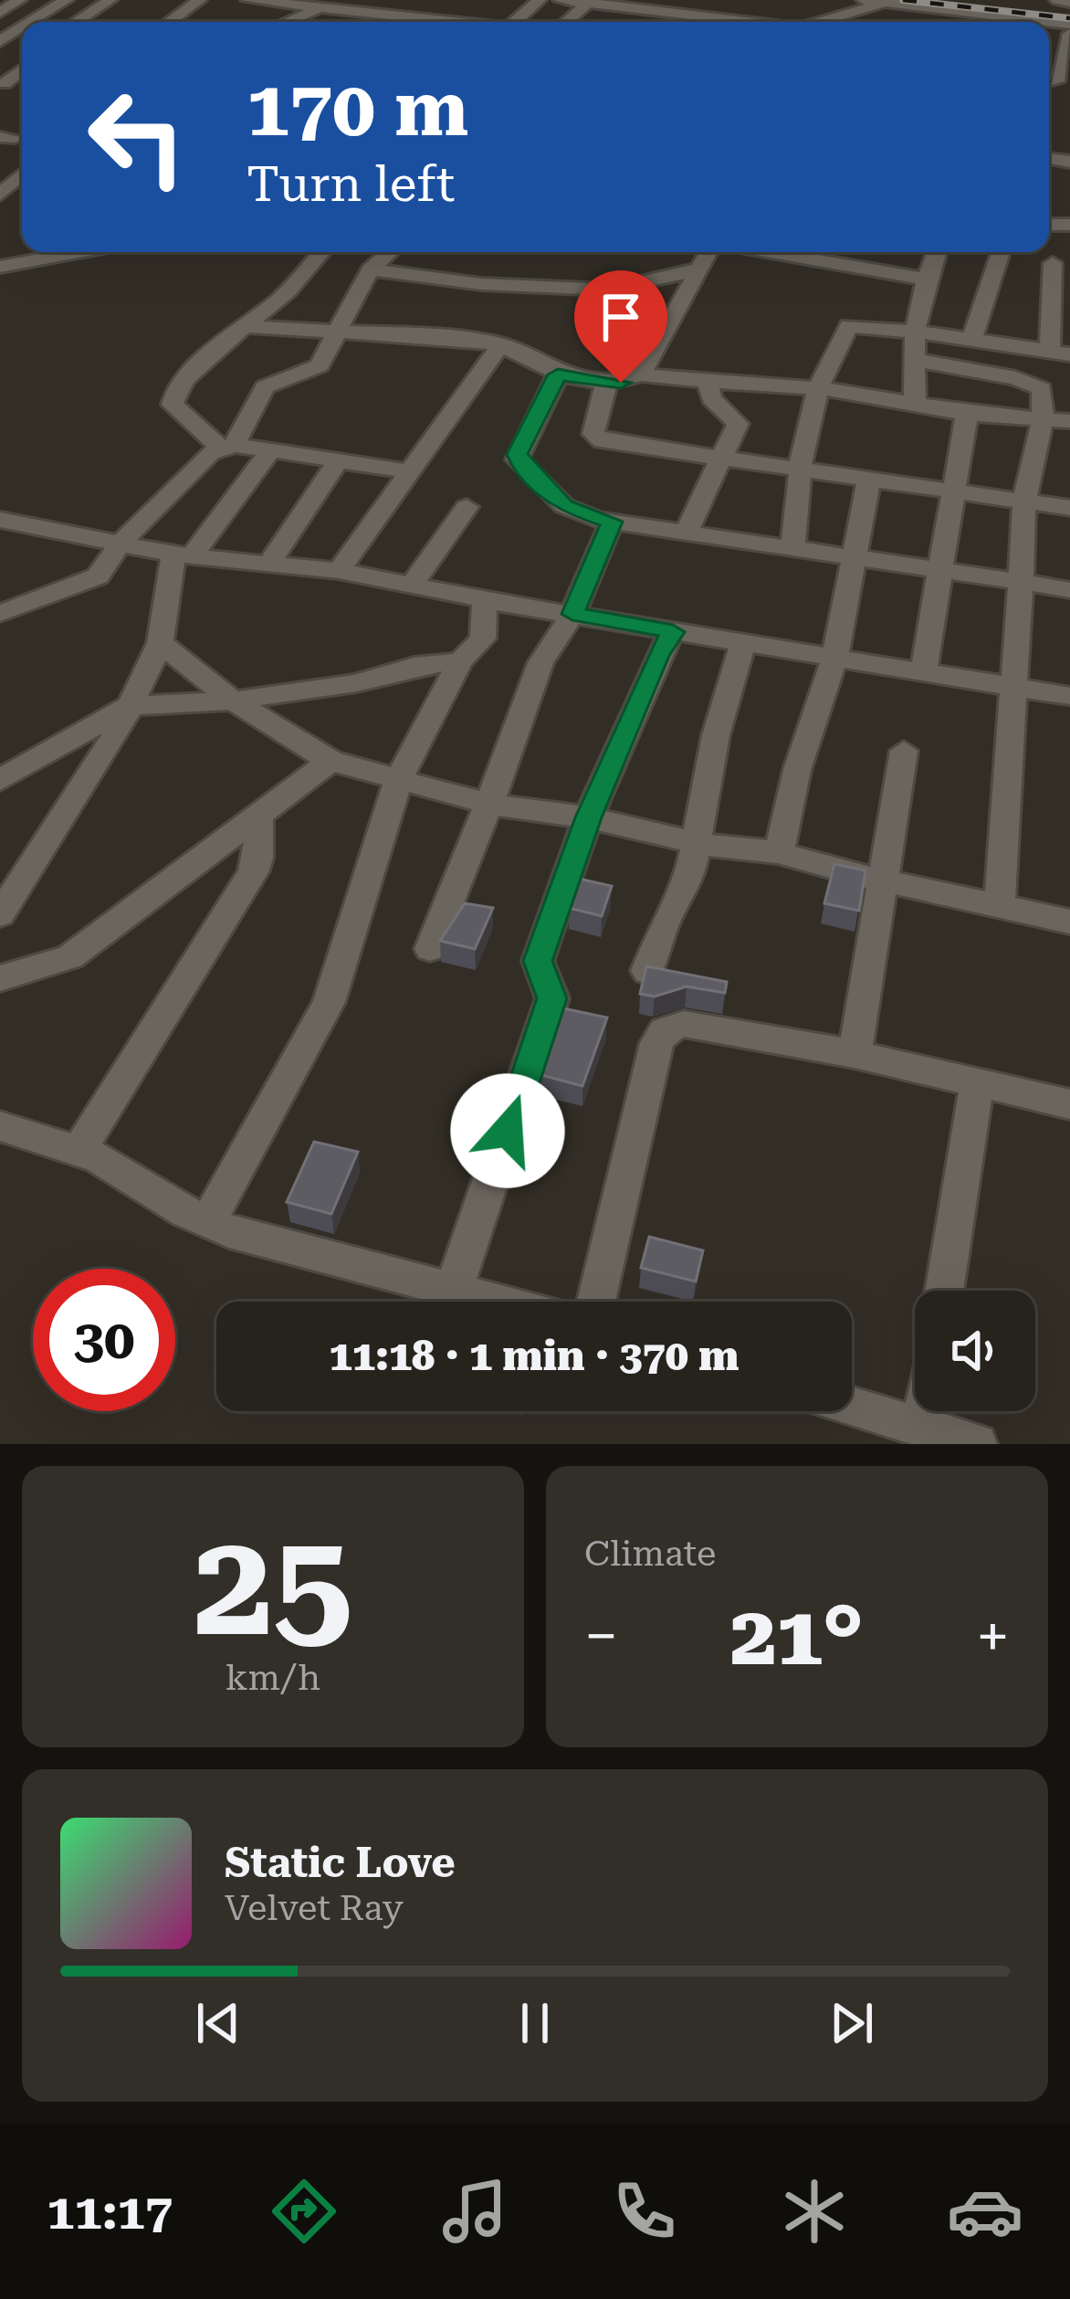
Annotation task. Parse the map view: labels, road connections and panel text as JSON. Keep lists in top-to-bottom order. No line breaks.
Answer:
{"page":{"turn":["170 m","Turn left"],"limit":"30","trip":"11:18 · 1 min · 370 m","tile":[["25","km/h"],"Climate"],"heat":["−","21°","+"],"song":["Static Love","Velvet Ray"],"tabs":"11:17"}}
